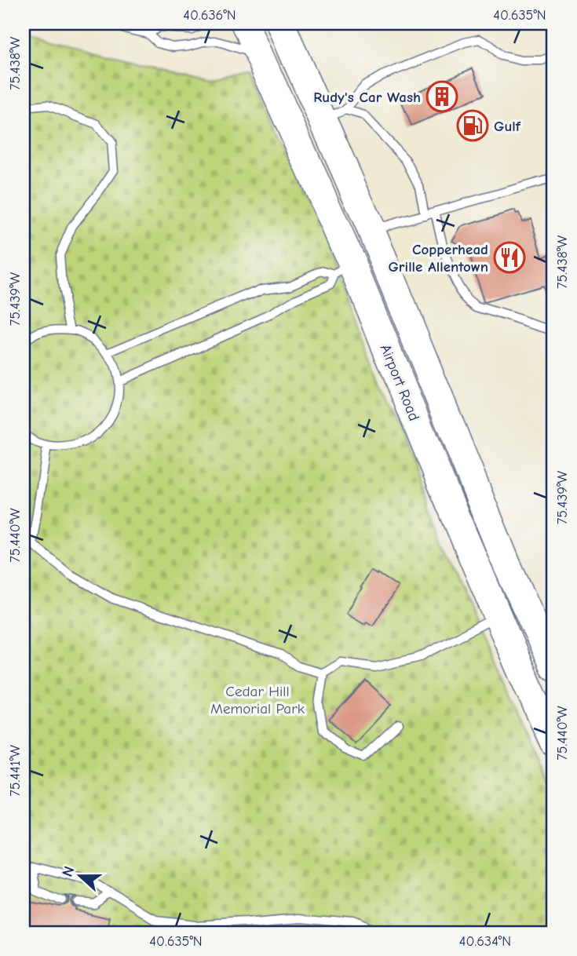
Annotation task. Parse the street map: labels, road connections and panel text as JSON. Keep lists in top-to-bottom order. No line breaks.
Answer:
{"streets":{"main road":["Airport Road"]},"parks":["Cedar Hill Memorial Park"],"places":{"building":["Rudy's Car Wash"],"fuel station":["Gulf"],"restaurant":["Copperhead Grille Allentown"]},"north":"left","coordinates":["40.636°N","40.635°N","75.438°W","75.439°W","75.440°W","75.441°W","40.634°N"]}
